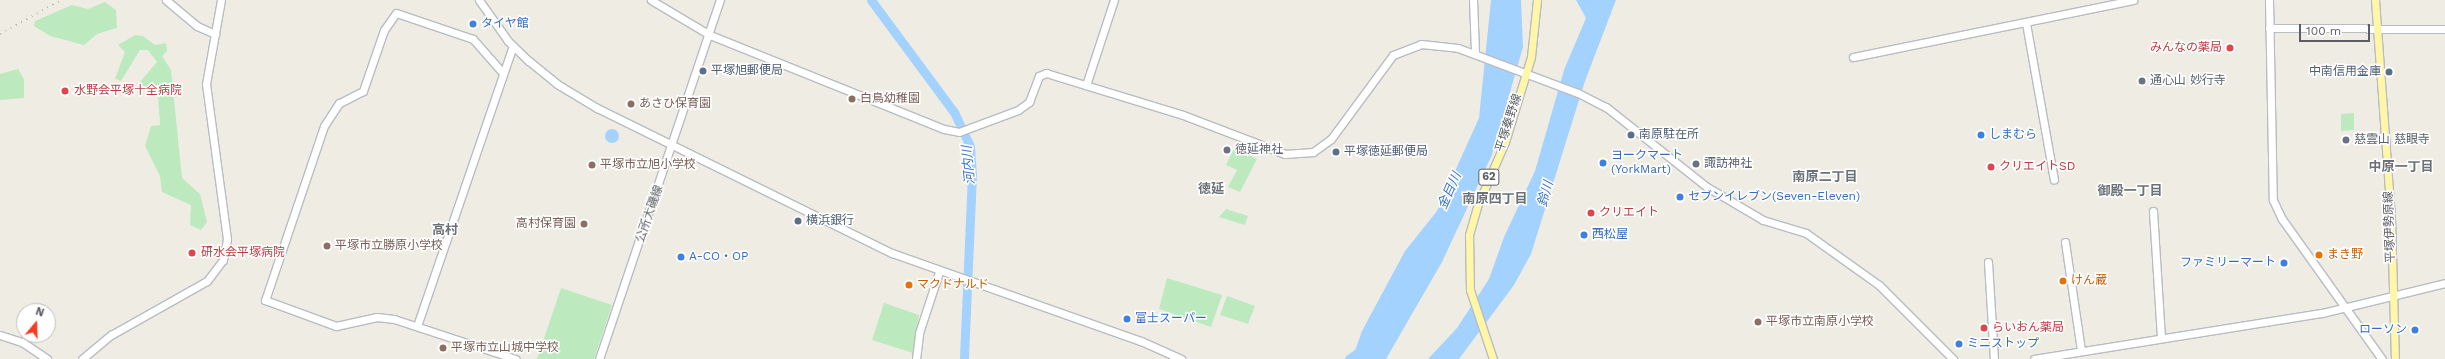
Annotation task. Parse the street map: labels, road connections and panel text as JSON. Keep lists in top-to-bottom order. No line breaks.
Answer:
{"streets":{"main road":["平塚秦野線","62","平塚伊勢原線"],"street":["公所大磯線"]},"districts":["中原一丁目","南原二丁目","徳延","御殿一丁目","南原四丁目","高村"],"water":["河内川","金目川","鈴川"],"places":["タイヤ館","みんなの薬局","平塚旭郵便局","中南信用金庫","通心山 妙行寺","水野会平塚十全病院","白鳥幼稚園","あさひ保育園","南原駐在所","しまむら","慈雲山 慈眼寺","徳延神社","平塚徳延郵便局","ヨークマート (YorkMart)","諏訪神社","平塚市立旭小学校","クリエイトSD","セブンイレブン(Seven-Eleven)","クリエイト","横浜銀行","高村保育園","西松屋","平塚市立勝原小学校","研水会平塚病院","まき野","A-CO・OP","ファミリーマート","けん蔵","マクドナルド","富士スーパー","平塚市立南原小学校","らいおん薬局","ローソン","ミニストップ","平塚市立山城中学校"],"scale_bar":"100 m","north":"top"}
